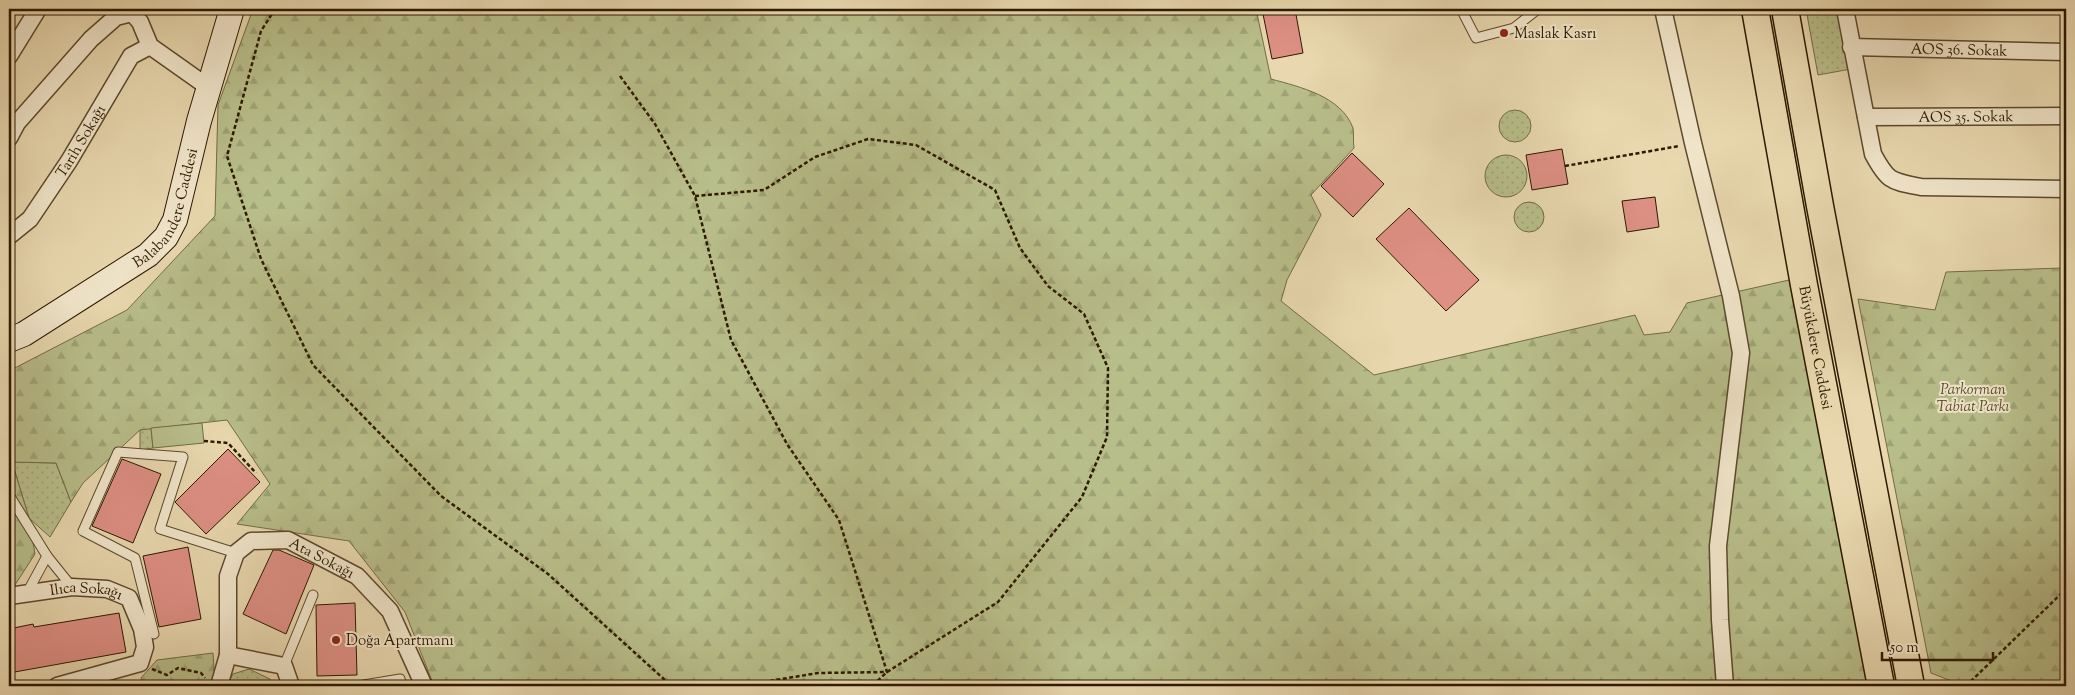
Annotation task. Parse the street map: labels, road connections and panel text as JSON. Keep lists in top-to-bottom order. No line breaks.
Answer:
{"streets":{"main road":["Balabandere Caddesi","Büyükdere Caddesi"],"street":["AOS 36. Sokak","AOS 35. Sokak","Tarih Sokağı","Ata Sokağı","Ilıca Sokağı"]},"parks":["Parkorman Tabiat Parkı"],"places":["Maslak Kasrı","Doğa Apartmanı"],"scale_bar":"50 m"}
